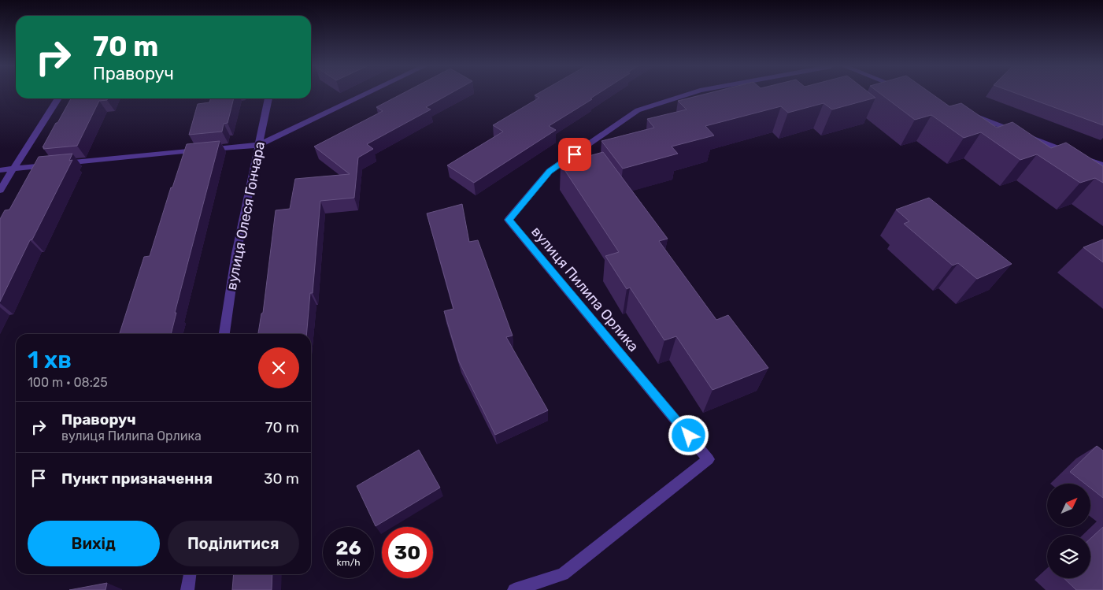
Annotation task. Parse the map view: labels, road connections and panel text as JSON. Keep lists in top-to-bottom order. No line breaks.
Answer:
{"streets":{"street":["вулиця Олеся Гончара","вулиця Пилипа Орлика"]},"north":"top right","page":{"turn":["70 m","Праворуч"],"heading":["1 хв","100 m · 08:25"],"list":[{"name":"Праворуч","note":"вулиця Пилипа Орлика","value":"70 m"},{"name":"Пункт призначення","value":"30 m"}],"buttons":["Вихід","Поділитися"],"speed":"26 km/h","limit":"30"}}
